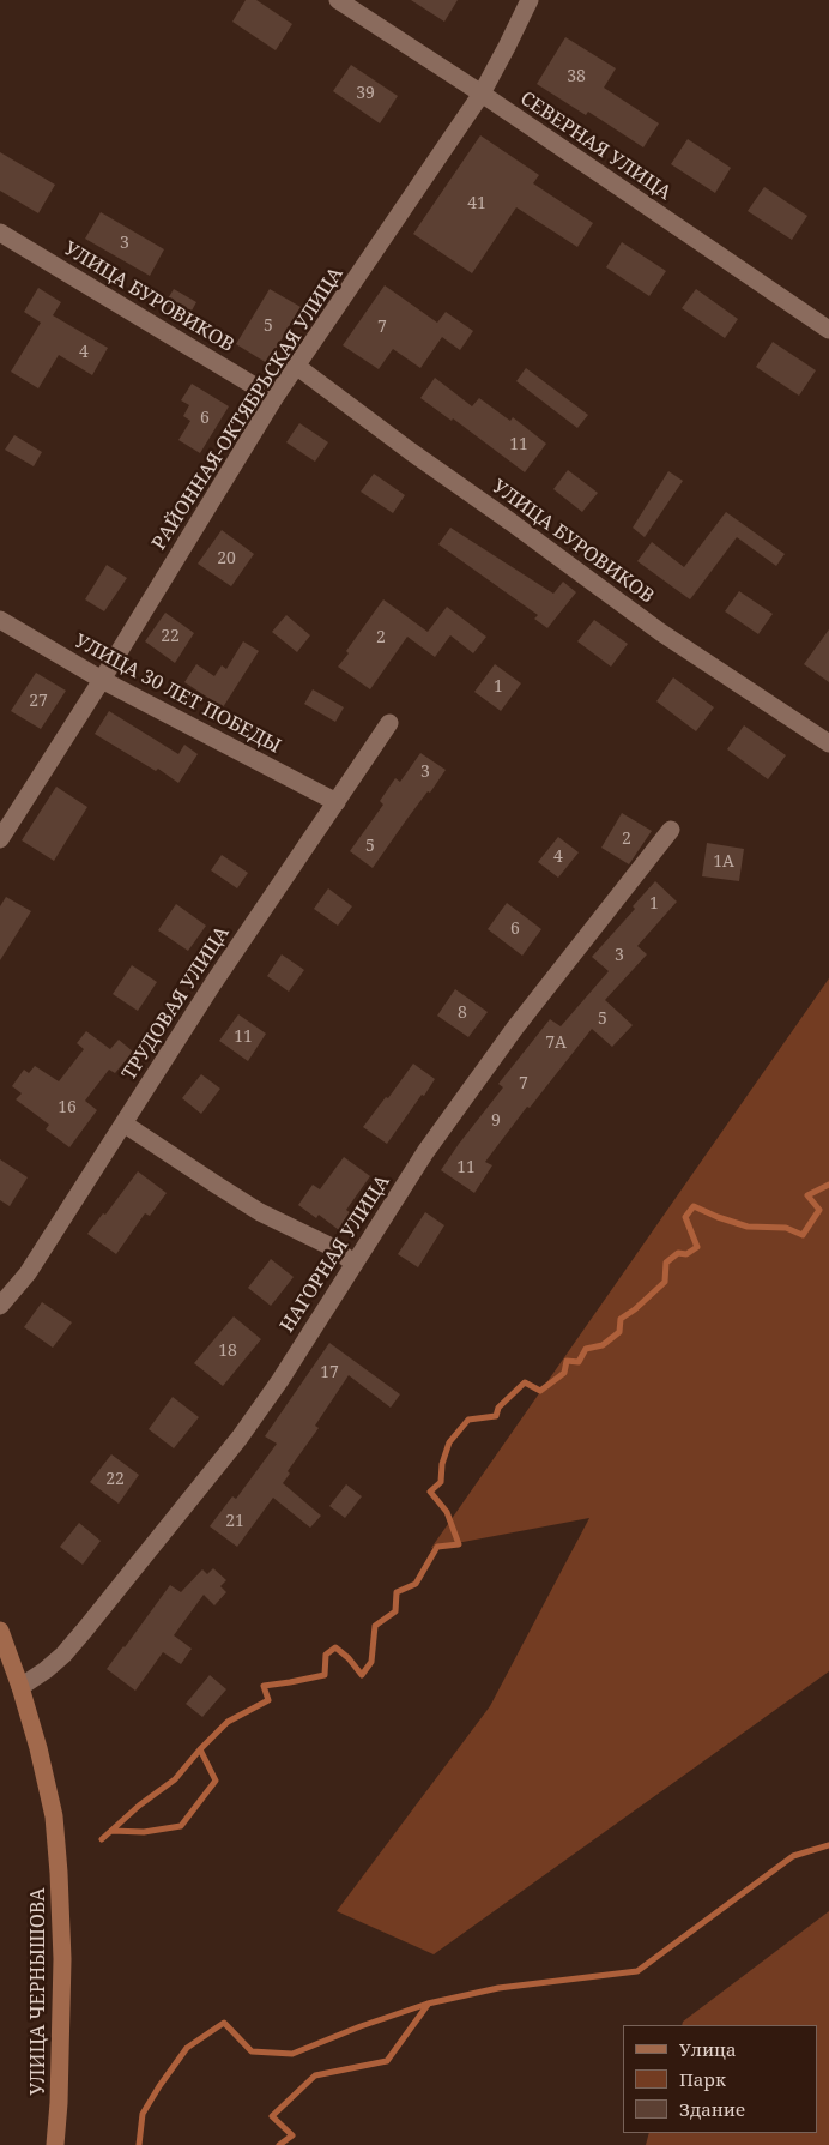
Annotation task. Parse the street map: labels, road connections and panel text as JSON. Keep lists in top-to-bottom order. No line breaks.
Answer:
{"streets":{"main road":["УЛИЦА ЧЕРНЫШОВА"],"street":["СЕВЕРНАЯ УЛИЦА","УЛИЦА БУРОВИКОВ","РАЙОННАЯ-ОКТЯБРЬСКАЯ УЛИЦА","УЛИЦА 30 ЛЕТ ПОБЕДЫ","ТРУДОВАЯ УЛИЦА","НАГОРНАЯ УЛИЦА"]},"crossings":[["СЕВЕРНАЯ УЛИЦА","РАЙОННАЯ-ОКТЯБРЬСКАЯ УЛИЦА"],["УЛИЦА БУРОВИКОВ","РАЙОННАЯ-ОКТЯБРЬСКАЯ УЛИЦА"],["РАЙОННАЯ-ОКТЯБРЬСКАЯ УЛИЦА","УЛИЦА 30 ЛЕТ ПОБЕДЫ"],["УЛИЦА 30 ЛЕТ ПОБЕДЫ","ТРУДОВАЯ УЛИЦА"],["НАГОРНАЯ УЛИЦА","УЛИЦА ЧЕРНЫШОВА"]],"house_numbers":["38","39","41","3","5","7","4","6","11","20","22","2","1","27","3","2","5","4","1А","1","6","3","8","5","11","7А","7","16","9","11","18","17","22","21"],"legend":["Улица","Парк","Здание"]}
